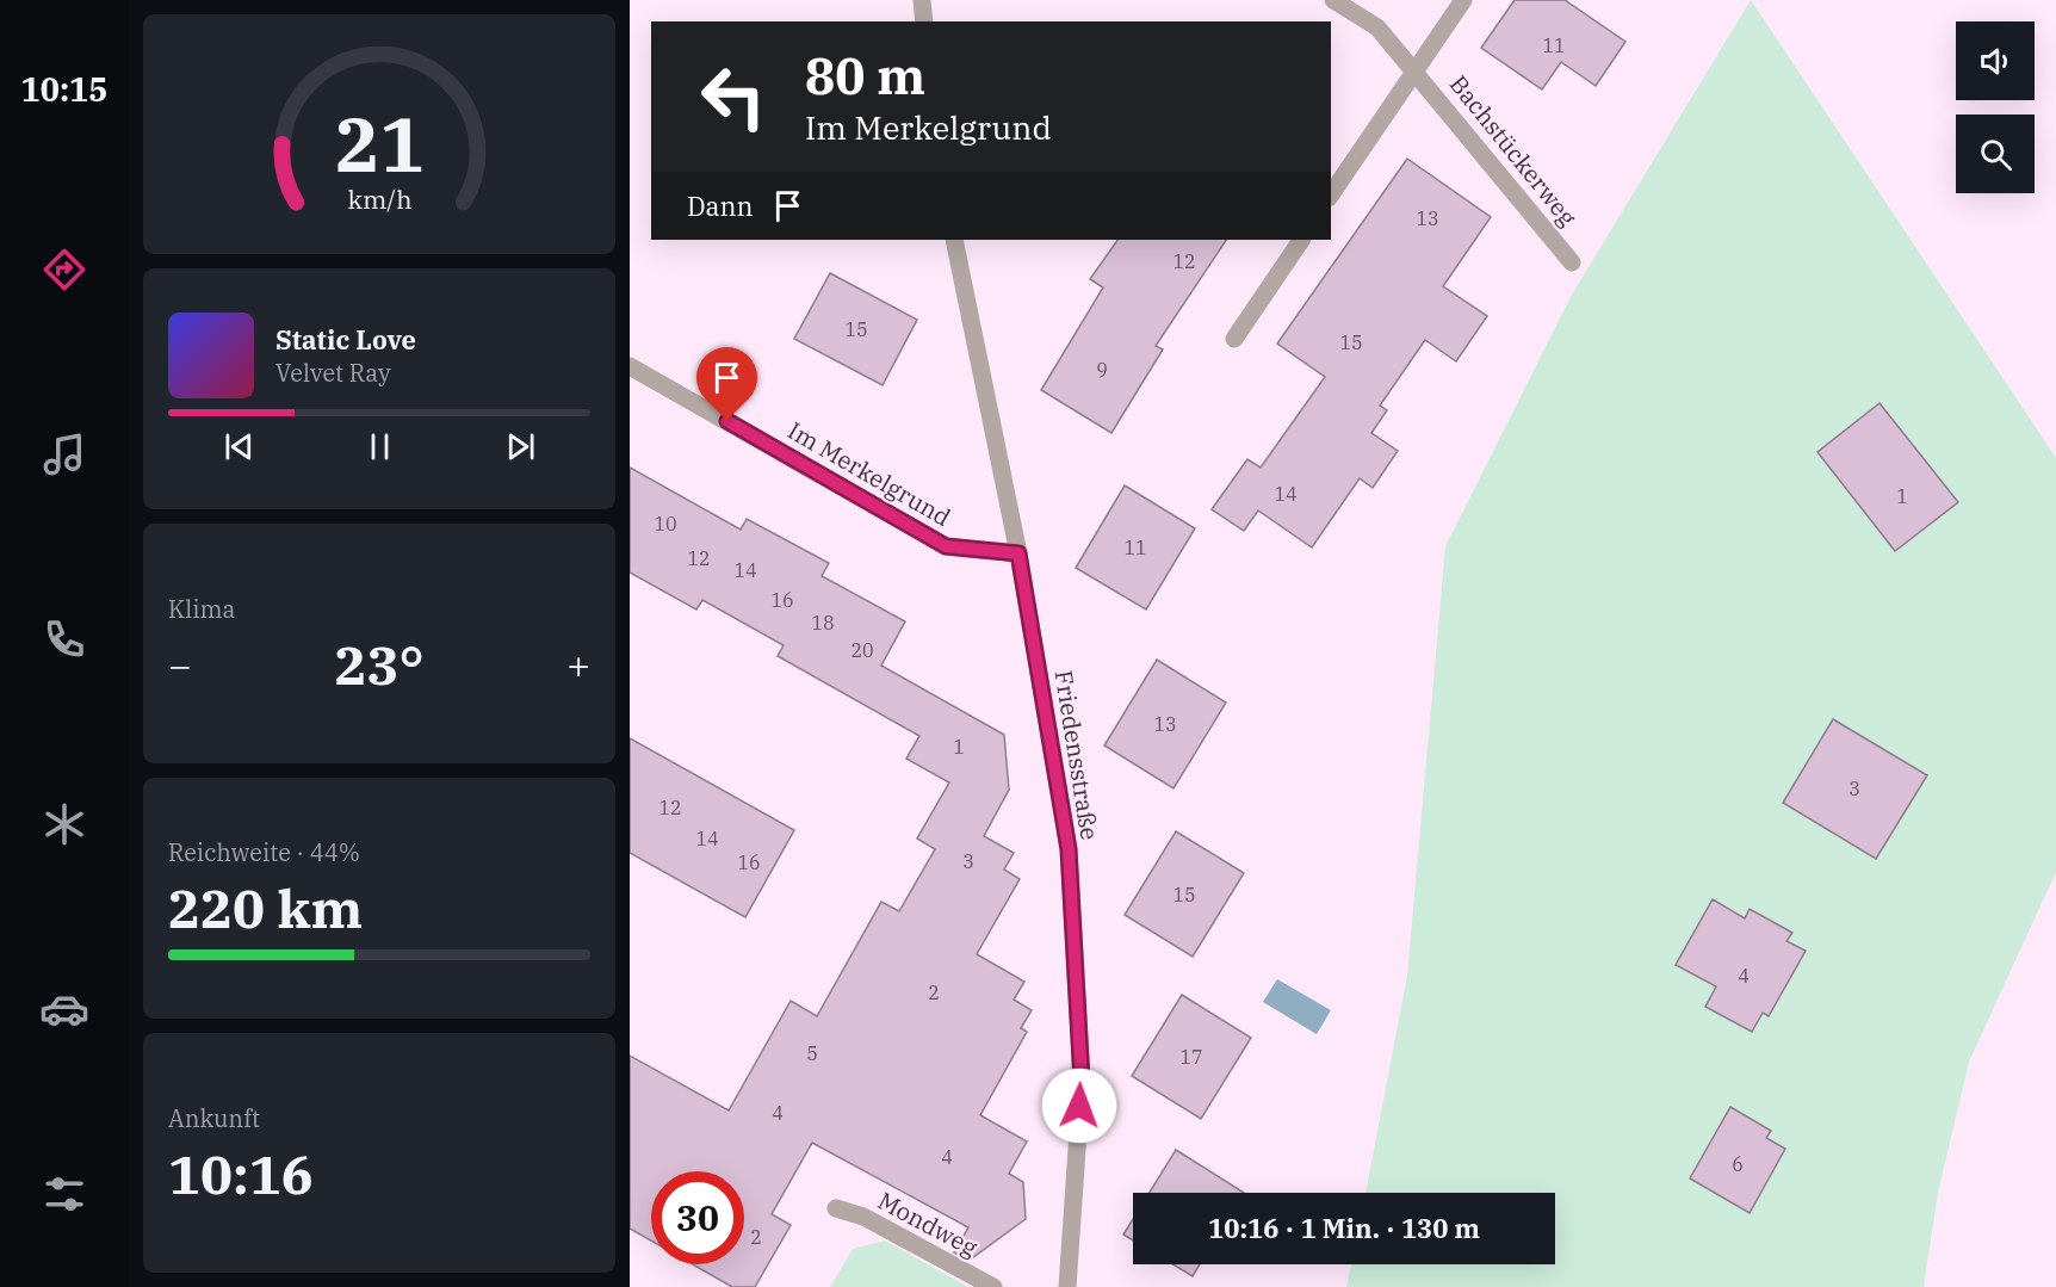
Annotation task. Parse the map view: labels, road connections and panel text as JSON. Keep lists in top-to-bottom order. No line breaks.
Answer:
{"streets":{"street":["Bachstückerweg","Im Merkelgrund","Friedensstraße","Mondweg"]},"crossings":[["Im Merkelgrund","Friedensstraße"]],"house_numbers":["11","13","12","15","15","9","14","1","10","11","12","14","16","18","20","13","1","3","12","14","3","16","15","4","2","5","17","4","4","6","2"],"page":{"tabs":"10:15","turn":["80 m","Im Merkelgrund"],"then":"Dann","song":["Static Love","Velvet Ray"],"tile":["Klima",["Reichweite · 44%","220 km"],["Ankunft","10:16"]],"heat":["−","23°","+"],"limit":"30","trip":"10:16 · 1 Min. · 130 m","gauge":["21","km/h"]}}
